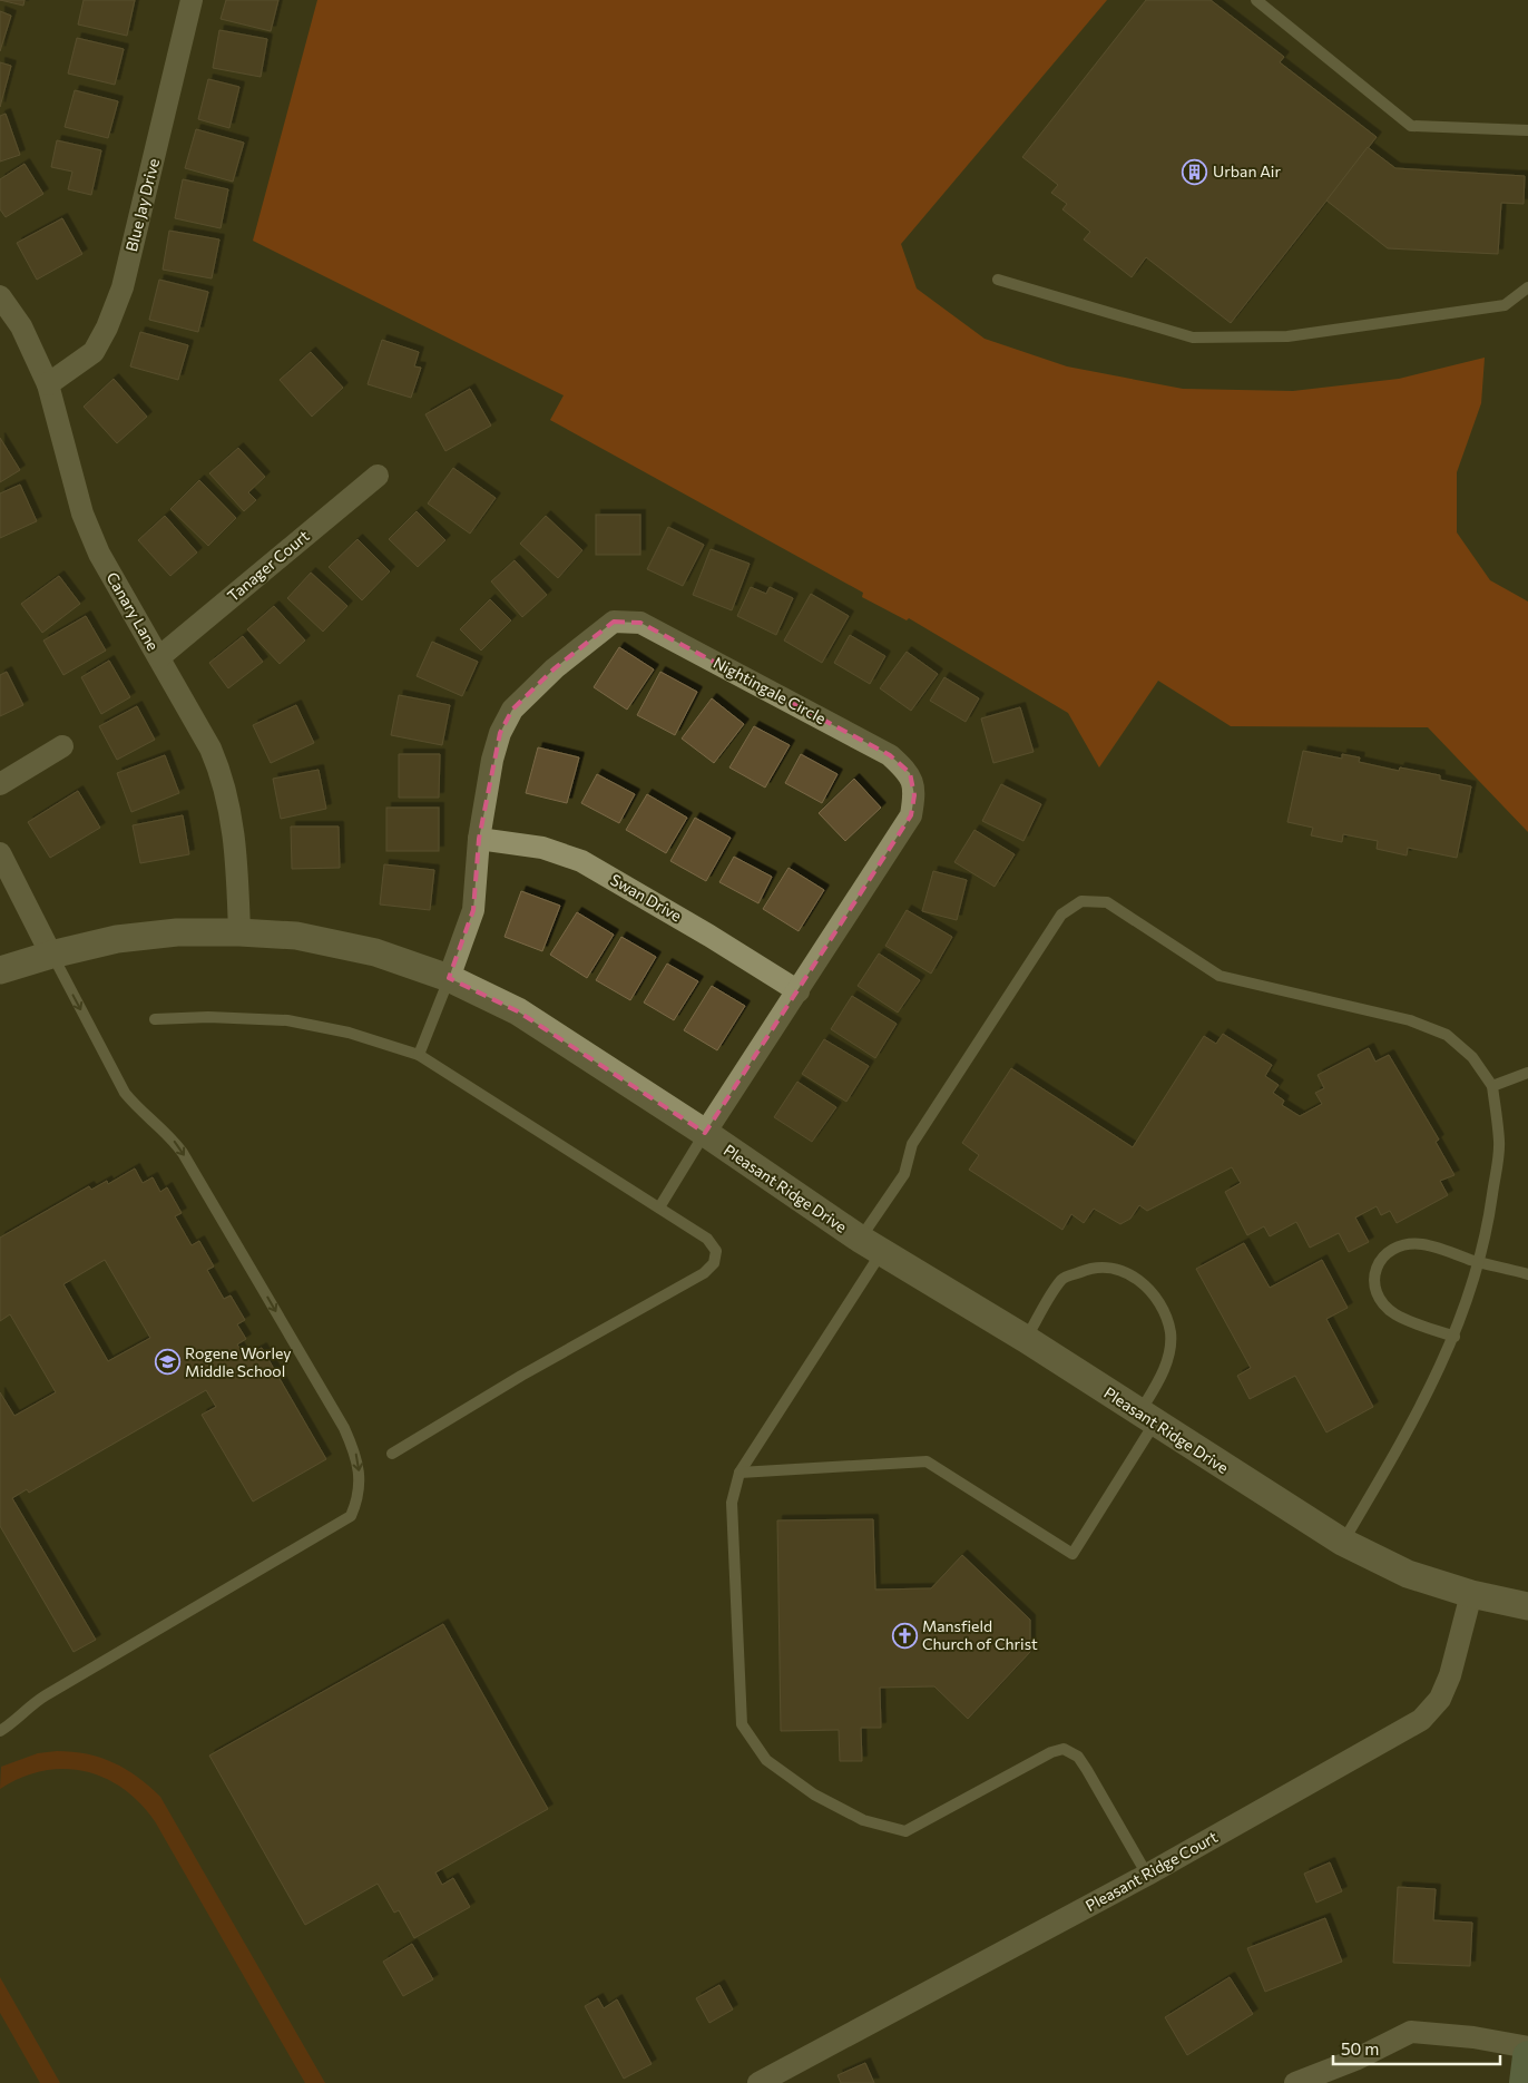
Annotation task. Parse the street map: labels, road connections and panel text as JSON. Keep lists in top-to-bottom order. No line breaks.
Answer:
{"streets":{"street":["Blue Jay Drive","Tanager Court","Canary Lane","Nightingale Circle","Swan Drive","Pleasant Ridge Drive","Pleasant Ridge Court"]},"crossings":[["Blue Jay Drive","Canary Lane"],["Tanager Court","Canary Lane"],["Canary Lane","Pleasant Ridge Drive"],["Nightingale Circle","Swan Drive"],["Nightingale Circle","Pleasant Ridge Drive"],["Pleasant Ridge Drive","Pleasant Ridge Court"]],"places":{"building":["Urban Air"],"school or university":["Rogene Worley Middle School"],"church":["Mansfield Church of Christ"]},"scale_bar":"50 m"}
